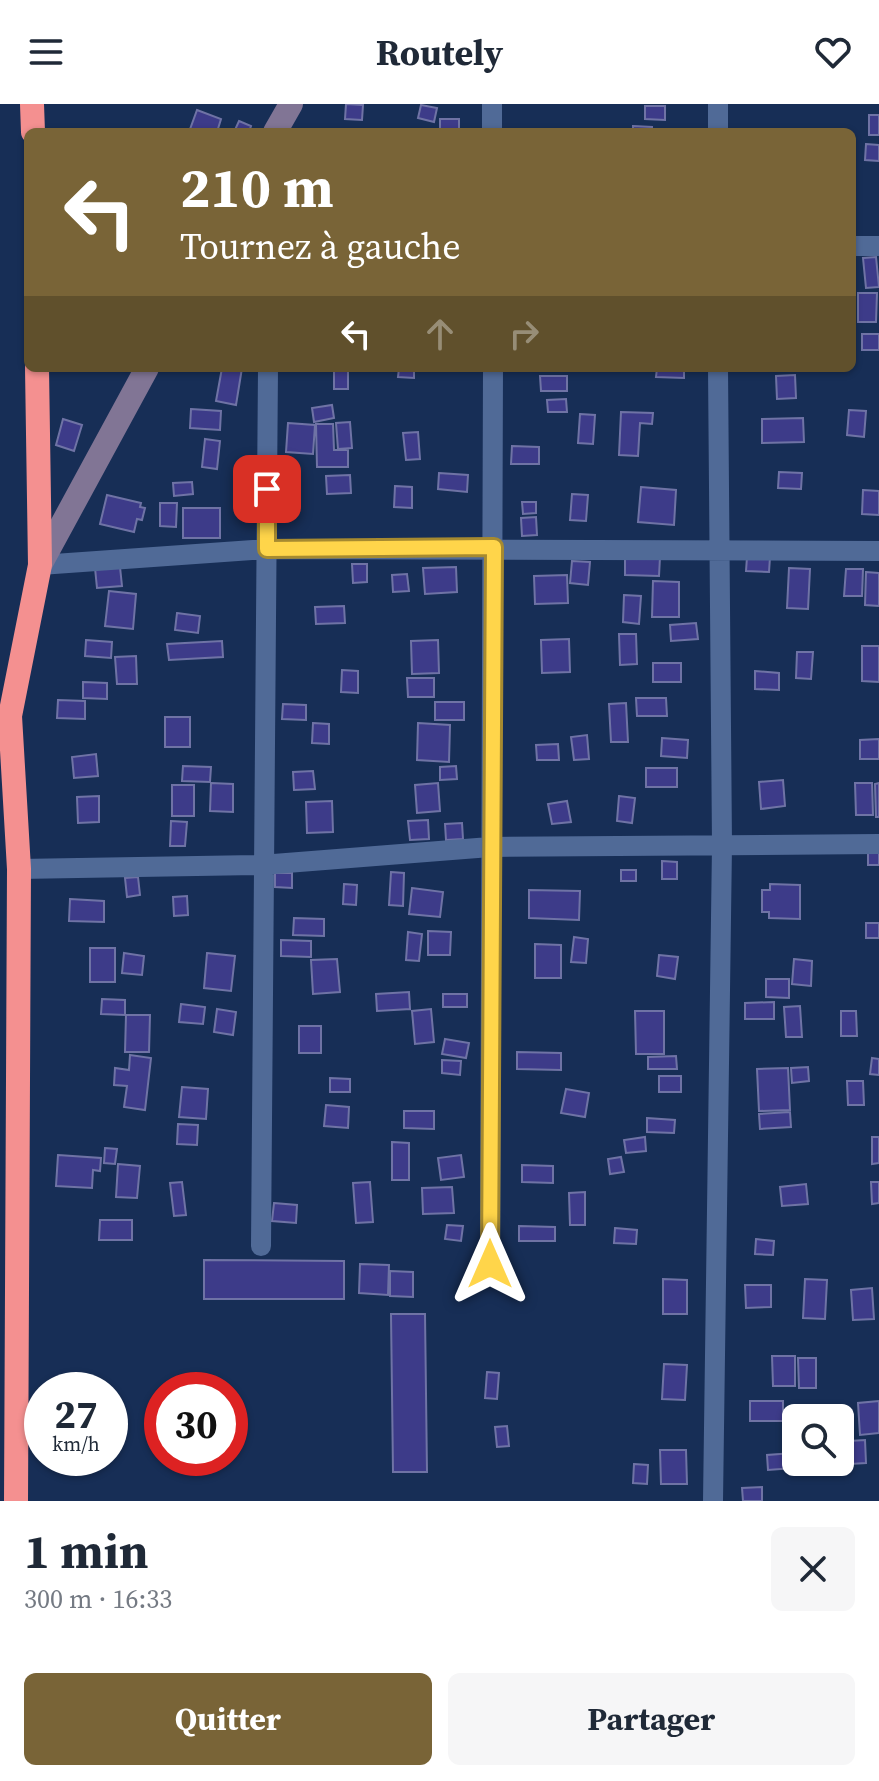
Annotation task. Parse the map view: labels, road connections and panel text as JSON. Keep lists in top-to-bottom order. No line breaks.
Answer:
{"page":{"header":"Routely","turn":["210 m","Tournez à gauche"],"speed":"27 km/h","limit":"30","heading":["1 min","300 m · 16:33"],"buttons":["Quitter","Partager"]}}
